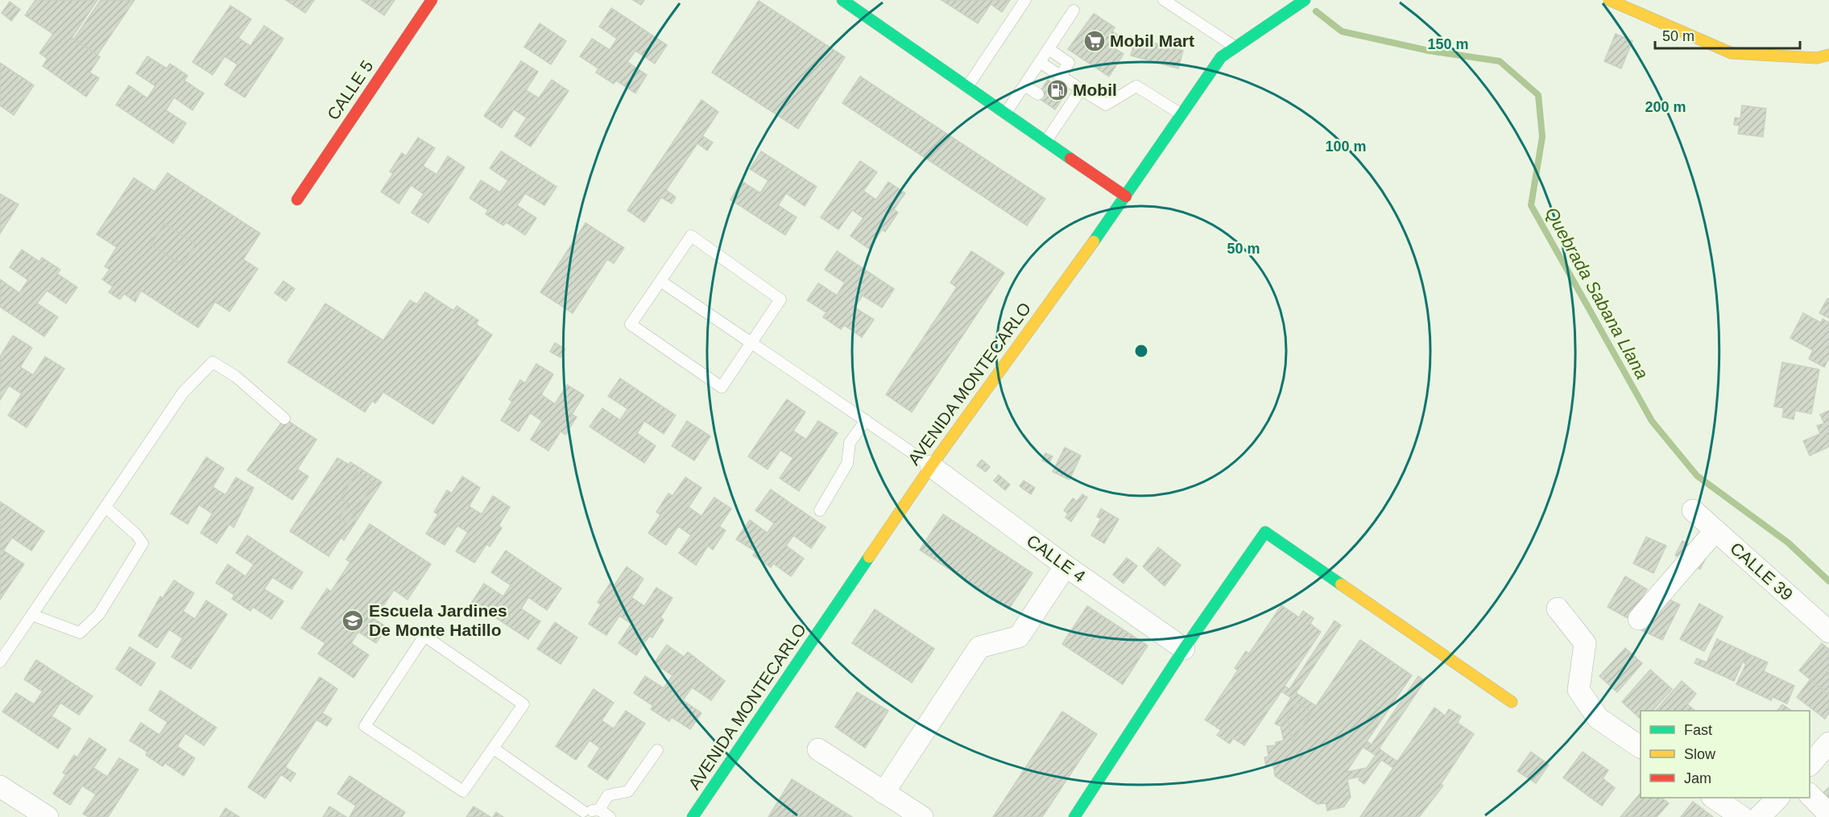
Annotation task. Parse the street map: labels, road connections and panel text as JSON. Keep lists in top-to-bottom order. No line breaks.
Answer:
{"streets":{"street":["CALLE 5","AVENIDA MONTECARLO","CALLE 4","CALLE 39"]},"crossings":[["AVENIDA MONTECARLO","CALLE 4"]],"water":["Quebrada Sabana Llana"],"places":{"supermarket":["Mobil Mart"],"fuel station":["Mobil"],"school or university":["Escuela Jardines De Monte Hatillo"]},"legend":["Fast","Slow","Jam"],"scale_bar":"50 m","rings":["150 m","200 m","100 m","50 m"]}
